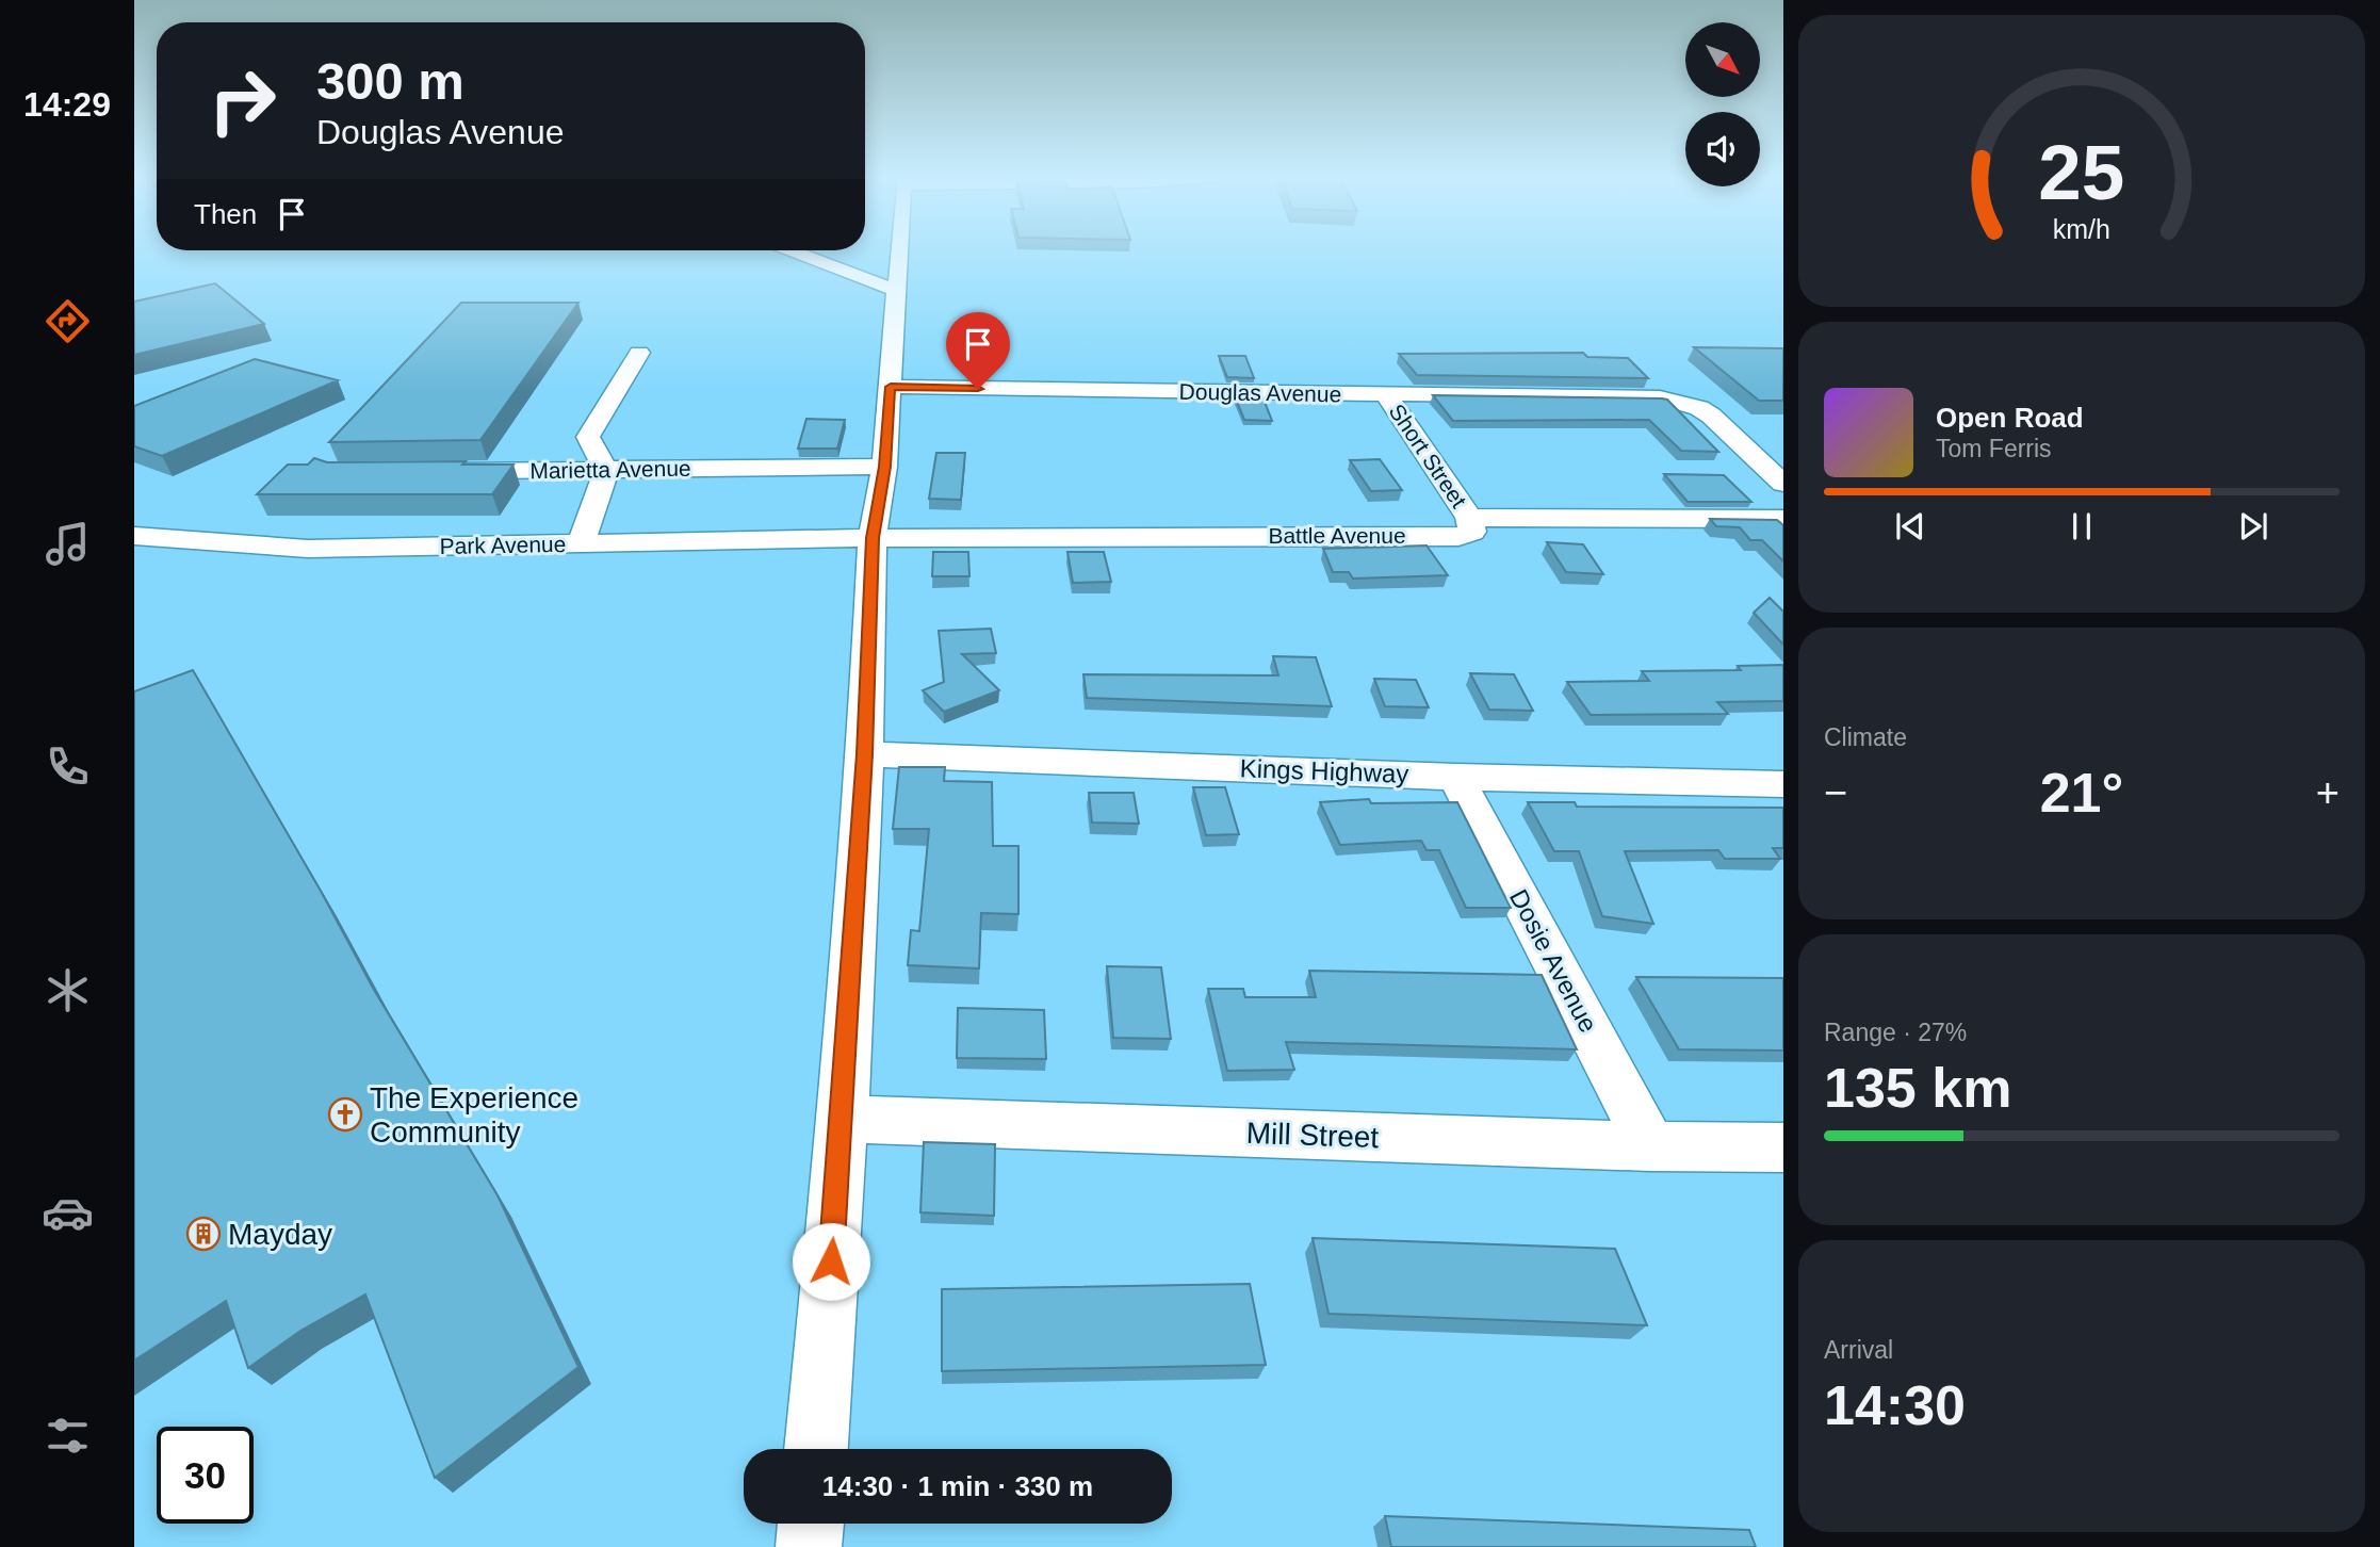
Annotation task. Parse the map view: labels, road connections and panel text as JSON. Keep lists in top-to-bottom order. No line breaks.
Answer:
{"streets":{"street":["Douglas Avenue","Short Street","Marietta Avenue","Battle Avenue","Park Avenue","Kings Highway","Dosie Avenue","Mill Street"]},"crossings":[["Douglas Avenue","Short Street"],["Short Street","Battle Avenue"],["Battle Avenue","Park Avenue"],["Kings Highway","Dosie Avenue"],["Dosie Avenue","Mill Street"]],"places":{"church":["The Experience Community"],"building":["Mayday"]},"north":"bottom right","page":{"tabs":"14:29","turn":["300 m","Douglas Avenue"],"then":"Then","song":["Open Road","Tom Ferris"],"tile":["Climate",["Range · 27%","135 km"],["Arrival","14:30"]],"heat":["−","21°","+"],"limit":"30","trip":"14:30 · 1 min · 330 m","gauge":["25","km/h"]}}
